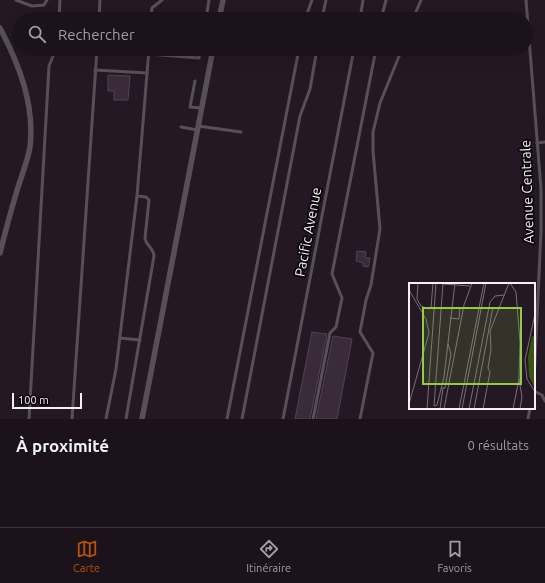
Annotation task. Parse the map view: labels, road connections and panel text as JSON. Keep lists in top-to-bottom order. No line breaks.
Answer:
{"streets":{"lane":["Avenue Centrale","Pacific Avenue"]},"scale_bar":"100 m","page":{"search":"Rechercher","scale":"100 m","heading":["À proximité","0 résultats"],"nav":["Carte","Itinéraire","Favoris"]}}
